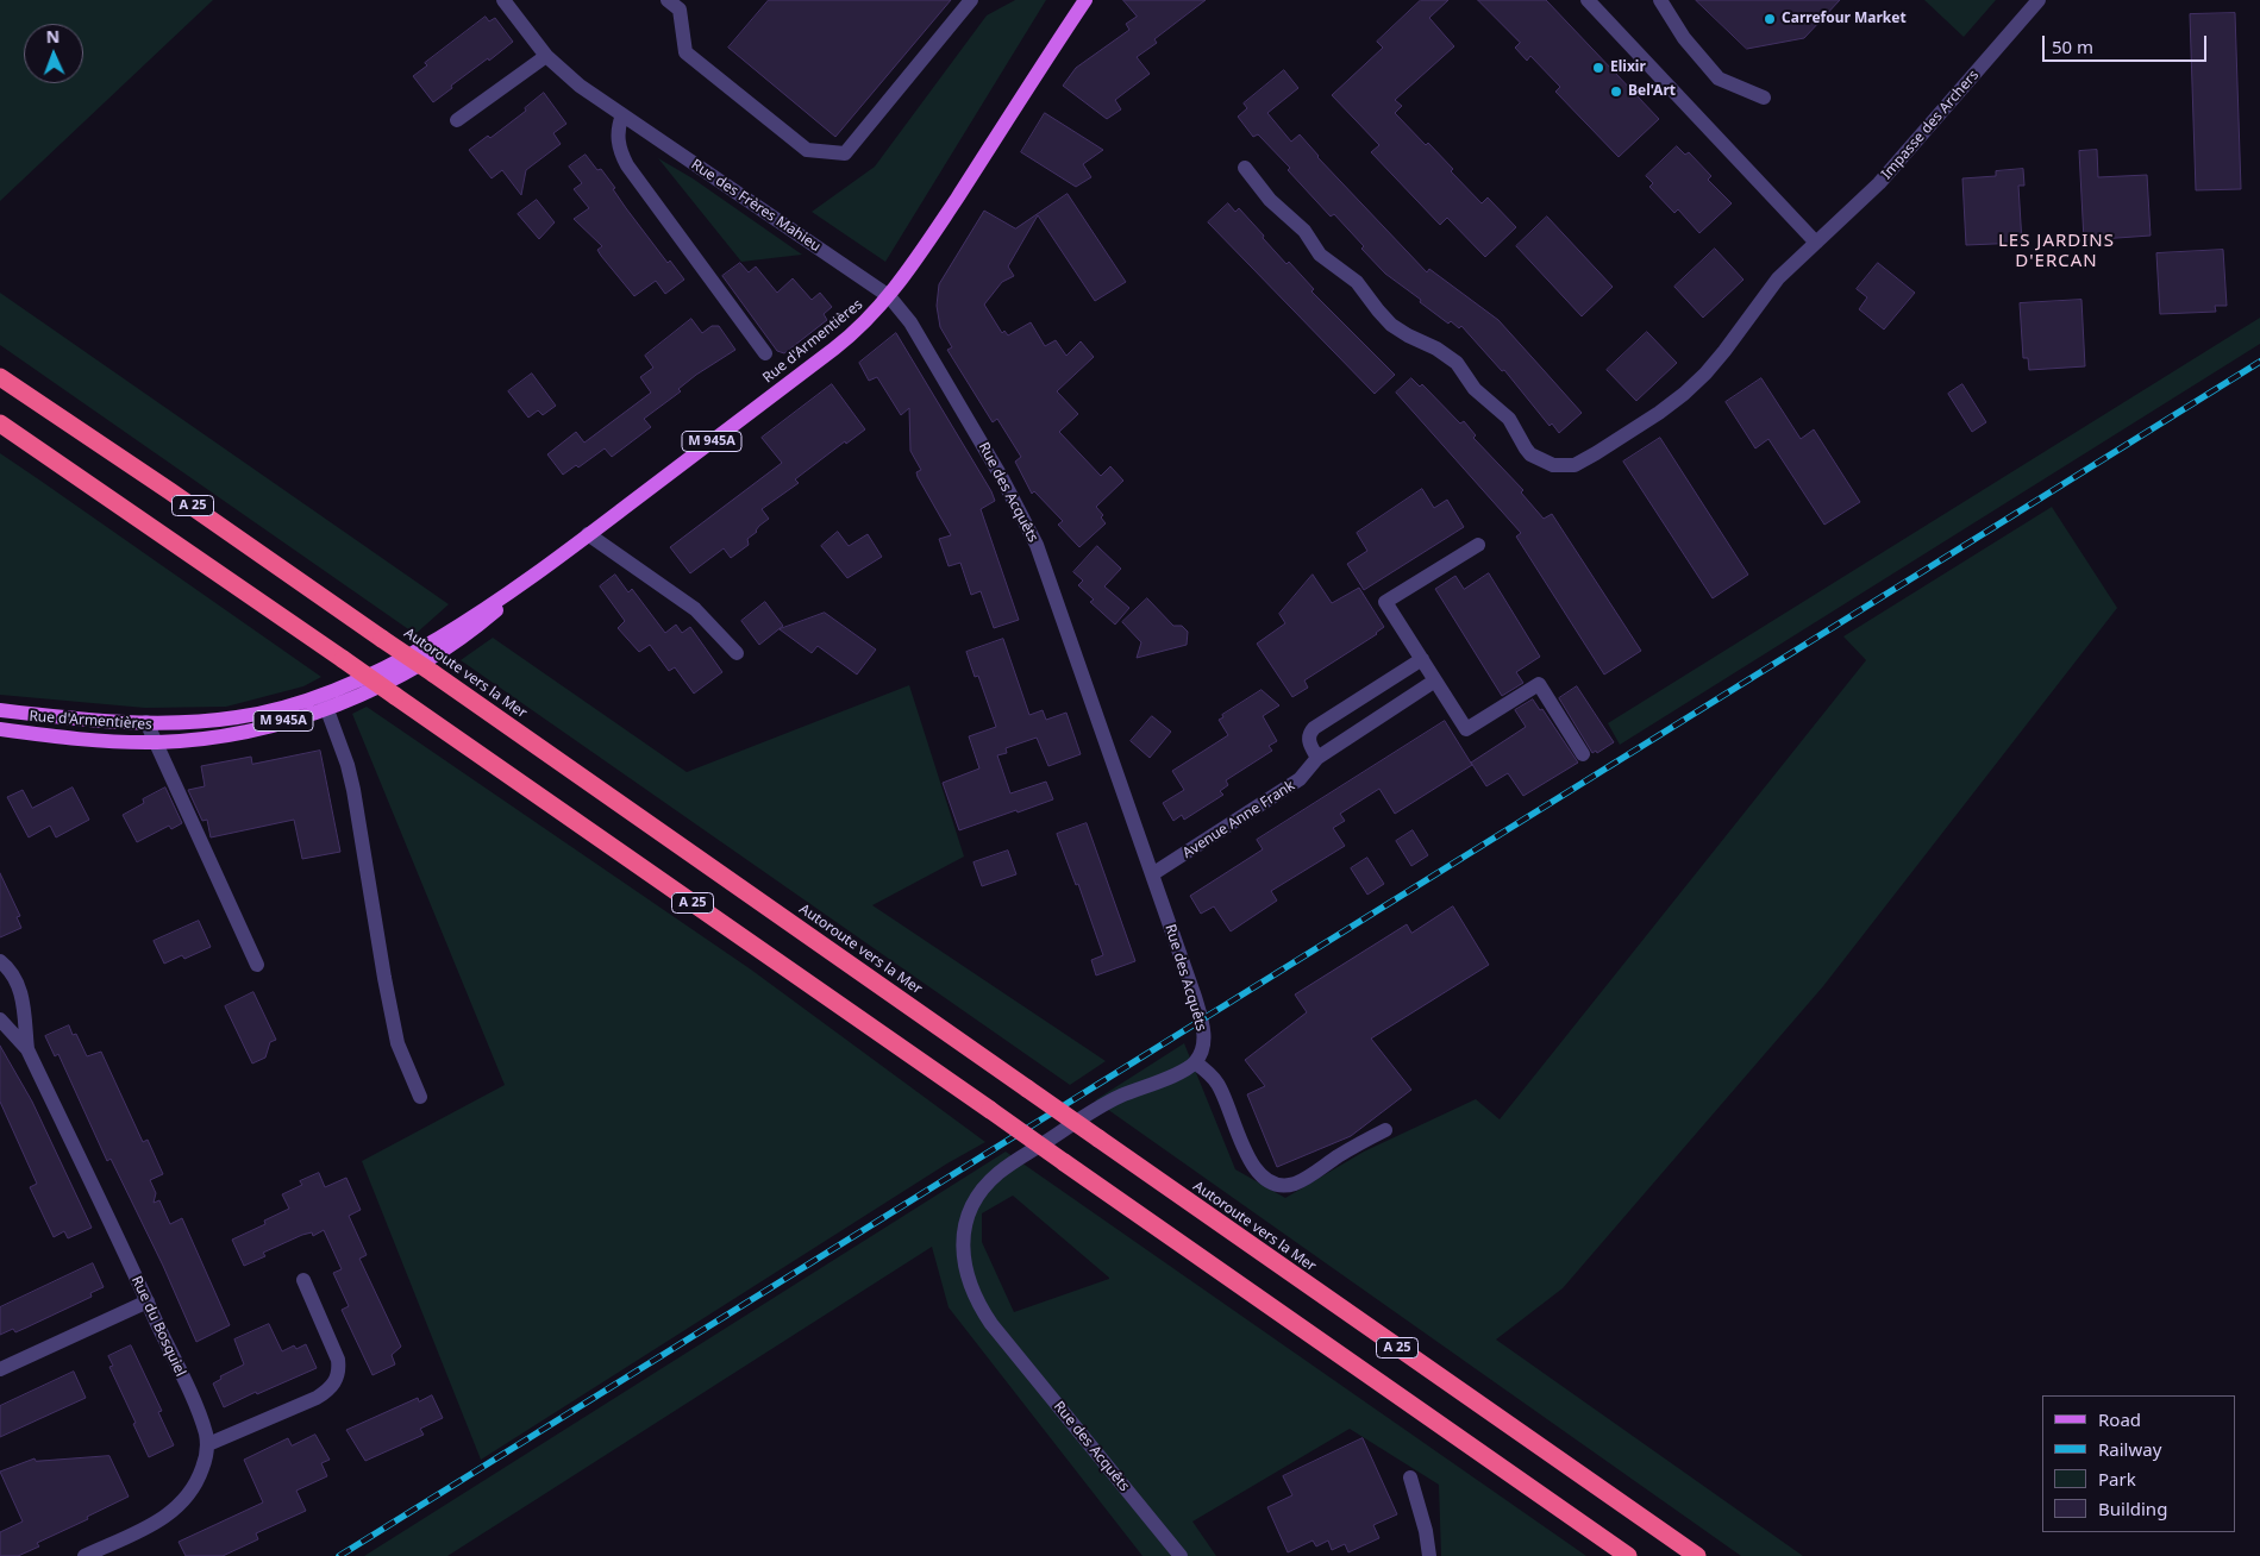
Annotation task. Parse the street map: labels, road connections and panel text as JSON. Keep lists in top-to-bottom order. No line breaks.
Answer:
{"streets":{"highway":["A 25","Autoroute vers la Mer"],"main road":["Rue d'Armentières","M 945A"],"street":["Impasse des Archers","Rue des Frères Mahieu","Rue des Acquêts","Avenue Anne Frank","Rue du Bosquiel"]},"crossings":[["Rue des Frères Mahieu","Rue d'Armentières"],["Rue des Frères Mahieu","Rue des Acquêts"],["Rue d'Armentières","Rue des Acquêts"],["Rue des Acquêts","Avenue Anne Frank"]],"districts":["LES JARDINS D'ERCAN"],"places":["Carrefour Market","Elixir","Bel'Art"],"legend":["Road","Railway","Park","Building"],"scale_bar":"50 m","north":"top"}
